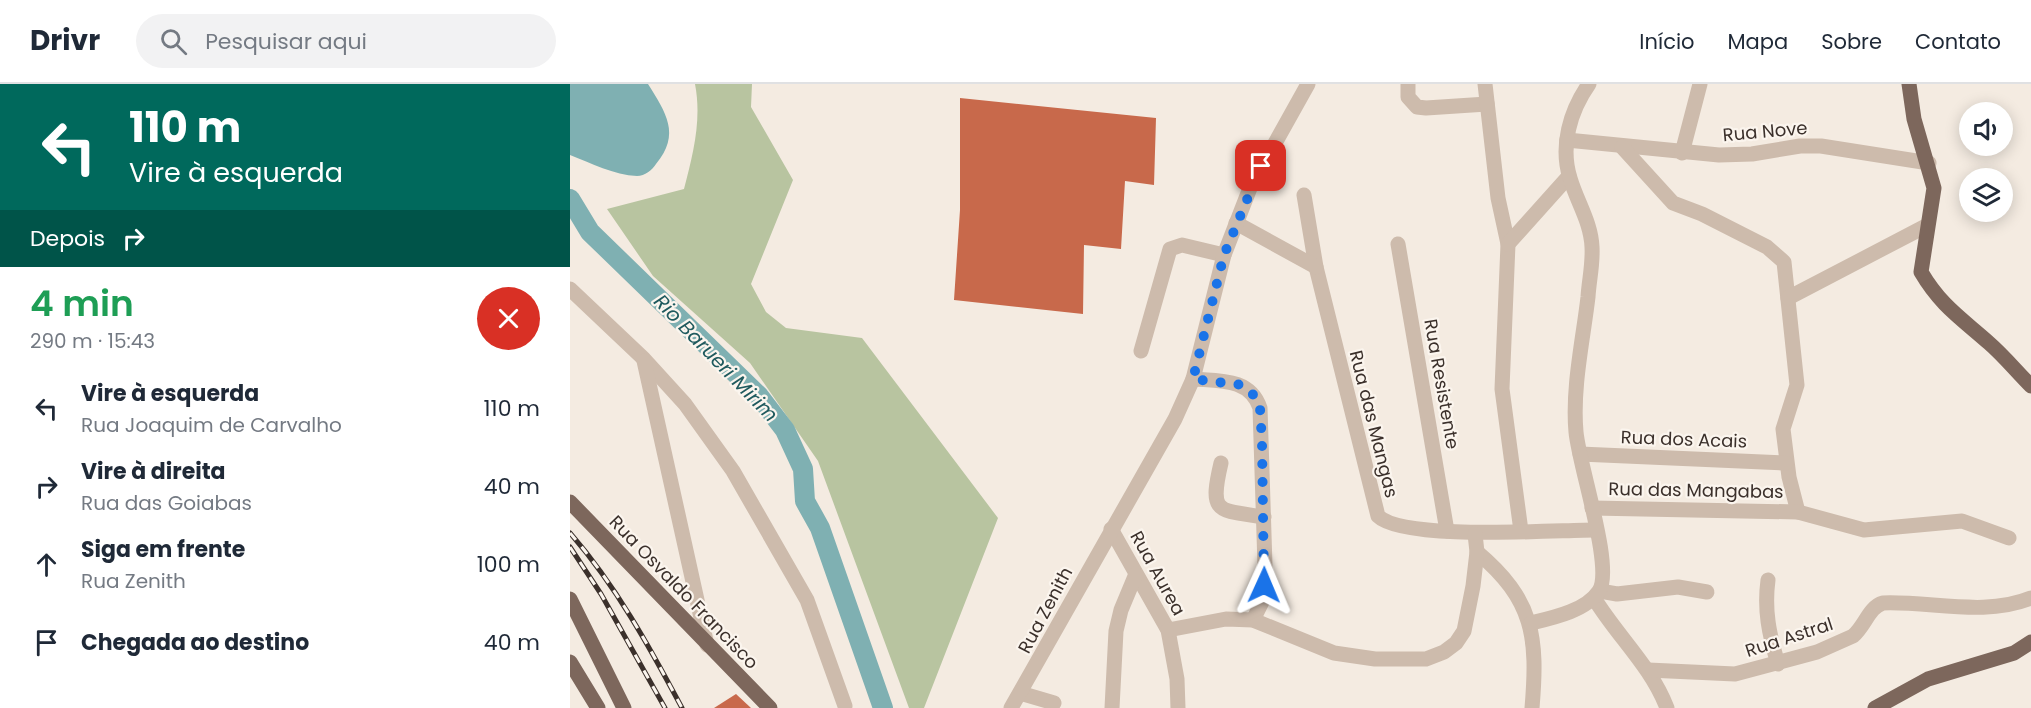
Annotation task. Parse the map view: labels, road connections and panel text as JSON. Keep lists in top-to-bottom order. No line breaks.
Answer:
{"streets":{"main road":["Rua Osvaldo Francisco"],"street":["Rua Nove","Rua Resistente","Rua das Mangas","Rua dos Acais","Rua das Mangabas","Rua Aurea","Rua Zenith","Rua Astral"]},"crossings":[["Rua Nove","Rua das Mangabas"],["Rua Resistente","Rua das Mangas"],["Rua dos Acais","Rua das Mangabas"],["Rua Aurea","Rua Zenith"]],"water":["Rio Barueri Mirim"],"page":{"header":"Drivr","search":"Pesquisar aqui","nav":["Início","Mapa","Sobre","Contato"],"turn":["110 m","Vire à esquerda"],"then":"Depois","heading":["4 min","290 m · 15:43"],"list":[{"name":"Vire à esquerda","note":"Rua Joaquim de Carvalho","value":"110 m"},{"name":"Vire à direita","note":"Rua das Goiabas","value":"40 m"},{"name":"Siga em frente","note":"Rua Zenith","value":"100 m"},{"name":"Chegada ao destino","value":"40 m"}]}}
